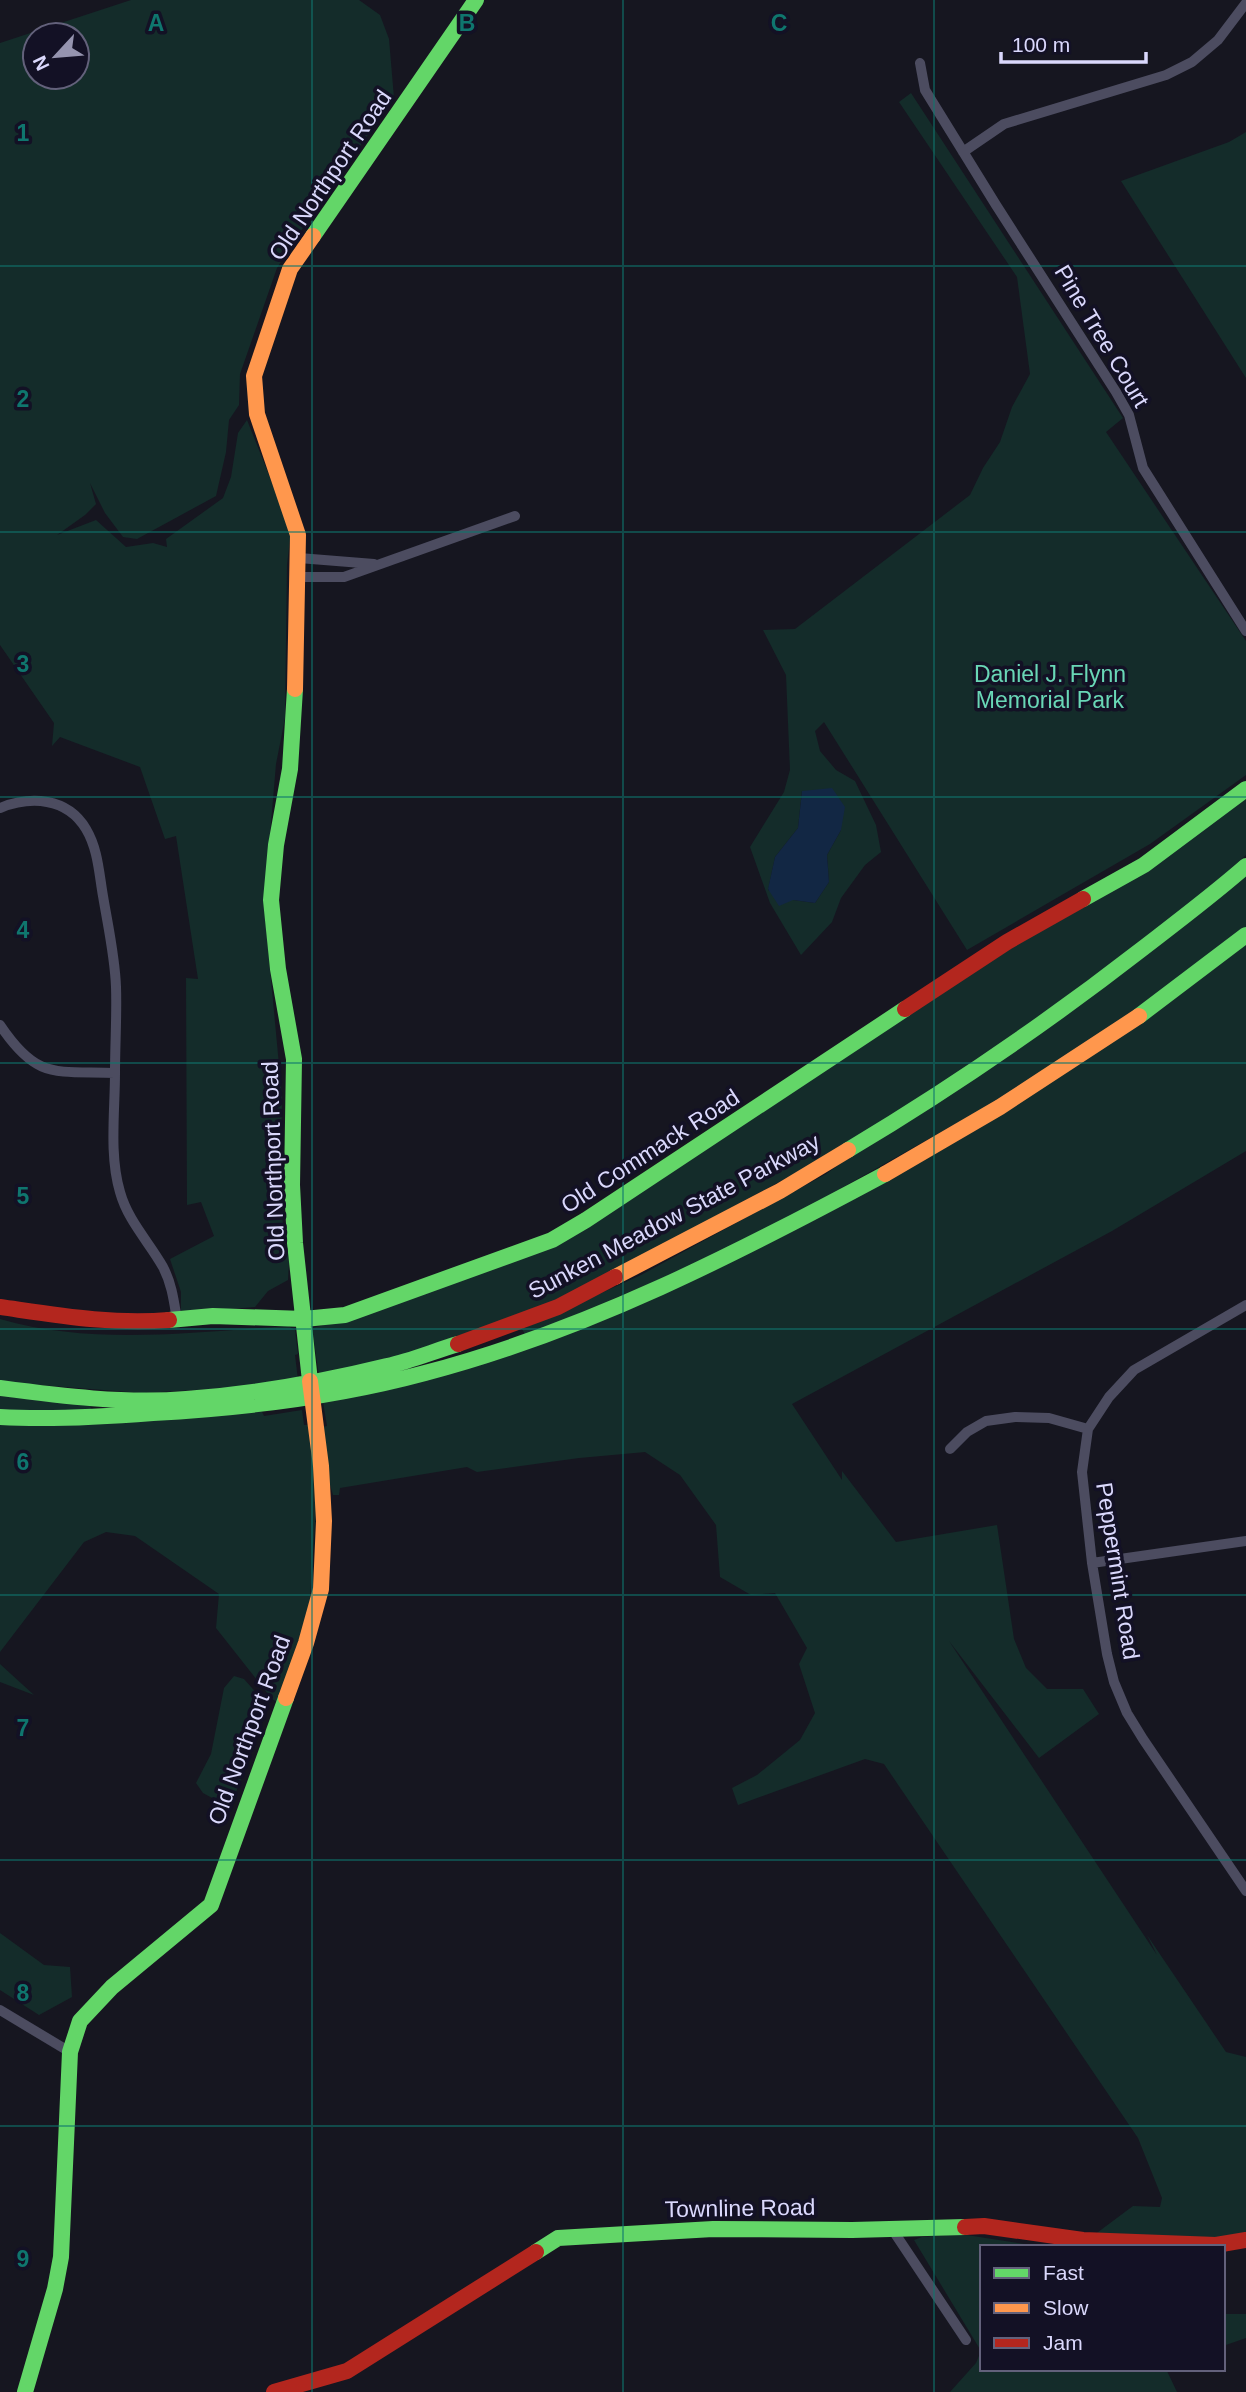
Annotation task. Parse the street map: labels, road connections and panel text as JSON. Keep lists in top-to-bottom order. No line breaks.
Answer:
{"streets":{"main road":["Old Northport Road","Old Commack Road","Sunken Meadow State Parkway","Townline Road"],"street":["Pine Tree Court","Peppermint Road"]},"crossings":[["Old Northport Road","Old Commack Road"]],"parks":["Daniel J. Flynn Memorial Park"],"legend":["Fast","Slow","Jam"],"scale_bar":"100 m","north":"bottom left","grid":{"columns":["A","B","C"],"rows":["1","2","3","4","5","6","7","8","9"]}}
